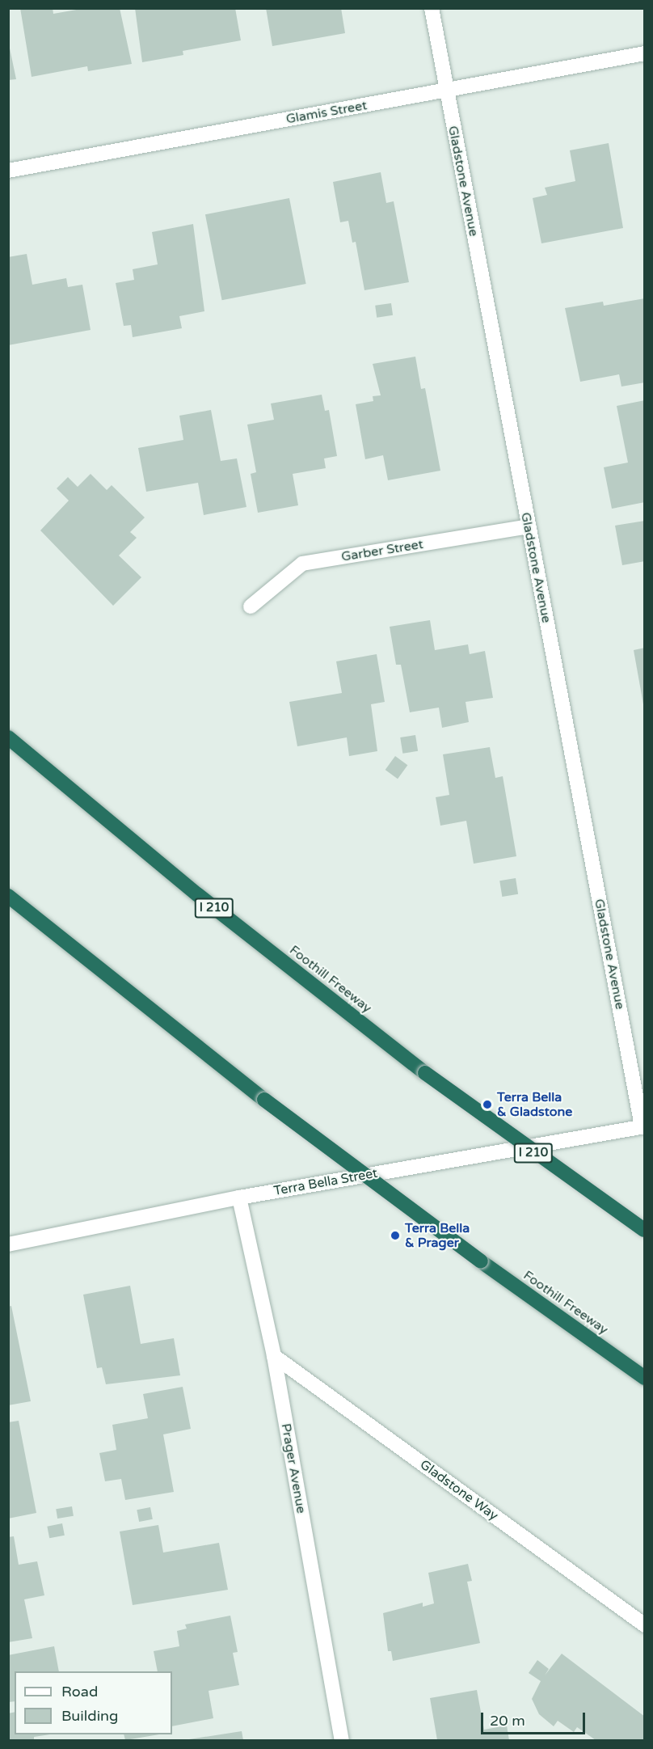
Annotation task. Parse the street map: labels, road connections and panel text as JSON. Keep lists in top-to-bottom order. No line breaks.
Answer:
{"streets":{"highway":["I 210","Foothill Freeway"],"street":["Glamis Street","Gladstone Avenue","Garber Street","Terra Bella Street","Prager Avenue","Gladstone Way"]},"crossings":[["Glamis Street","Gladstone Avenue"],["Gladstone Avenue","Garber Street"],["Gladstone Avenue","Terra Bella Street"],["Terra Bella Street","Prager Avenue"],["Prager Avenue","Gladstone Way"]],"places":["Terra Bella & Gladstone","Terra Bella & Prager"],"legend":["Road","Building"],"scale_bar":"20 m"}
